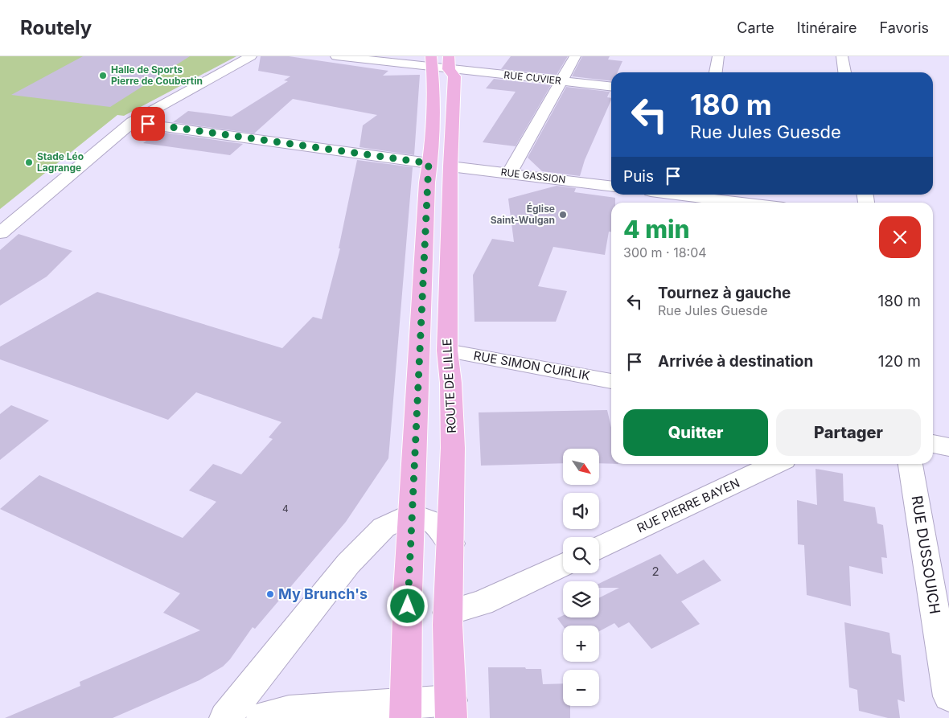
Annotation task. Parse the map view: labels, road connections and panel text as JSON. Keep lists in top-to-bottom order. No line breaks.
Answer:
{"streets":{"main road":["ROUTE DE LILLE"],"street":["RUE CUVIER","RUE GASSION","RUE SIMON CUIRLIK","RUE PIERRE BAYEN","RUE DUSSOUICH"]},"crossings":[["RUE CUVIER","ROUTE DE LILLE"],["RUE GASSION","ROUTE DE LILLE"],["RUE SIMON CUIRLIK","ROUTE DE LILLE"]],"places":["Halle de Sports Pierre de Coubertin","Stade Léo Lagrange","Église Saint-Wulgan","My Brunch's"],"house_numbers":["4","2"],"north":"bottom right","page":{"header":"Routely","nav":["Carte","Itinéraire","Favoris"],"turn":["180 m","Rue Jules Guesde"],"then":"Puis","heading":["4 min","300 m · 18:04"],"list":[{"name":"Tournez à gauche","note":"Rue Jules Guesde","value":"180 m"},{"name":"Arrivée à destination","value":"120 m"}],"buttons":["Quitter","Partager"],"map_buttons":["+","−"]}}
